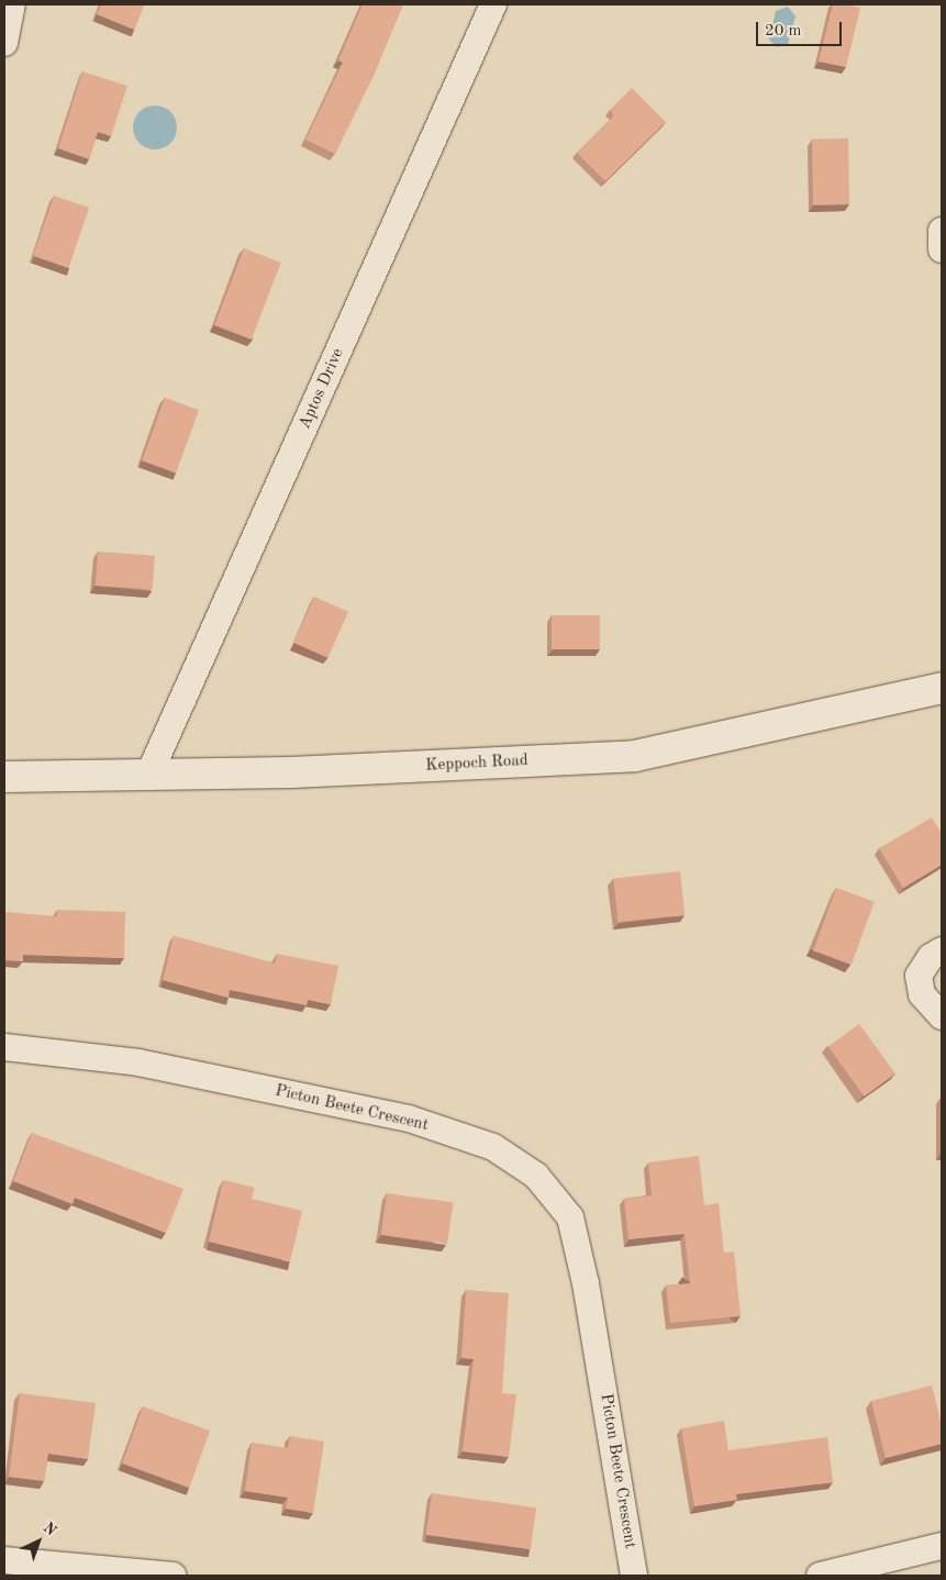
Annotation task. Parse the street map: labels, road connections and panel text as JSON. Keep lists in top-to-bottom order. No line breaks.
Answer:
{"streets":{"street":["Aptos Drive","Keppoch Road","Picton Beete Crescent"]},"crossings":[["Aptos Drive","Keppoch Road"]],"scale_bar":"20 m","north":"top right"}
